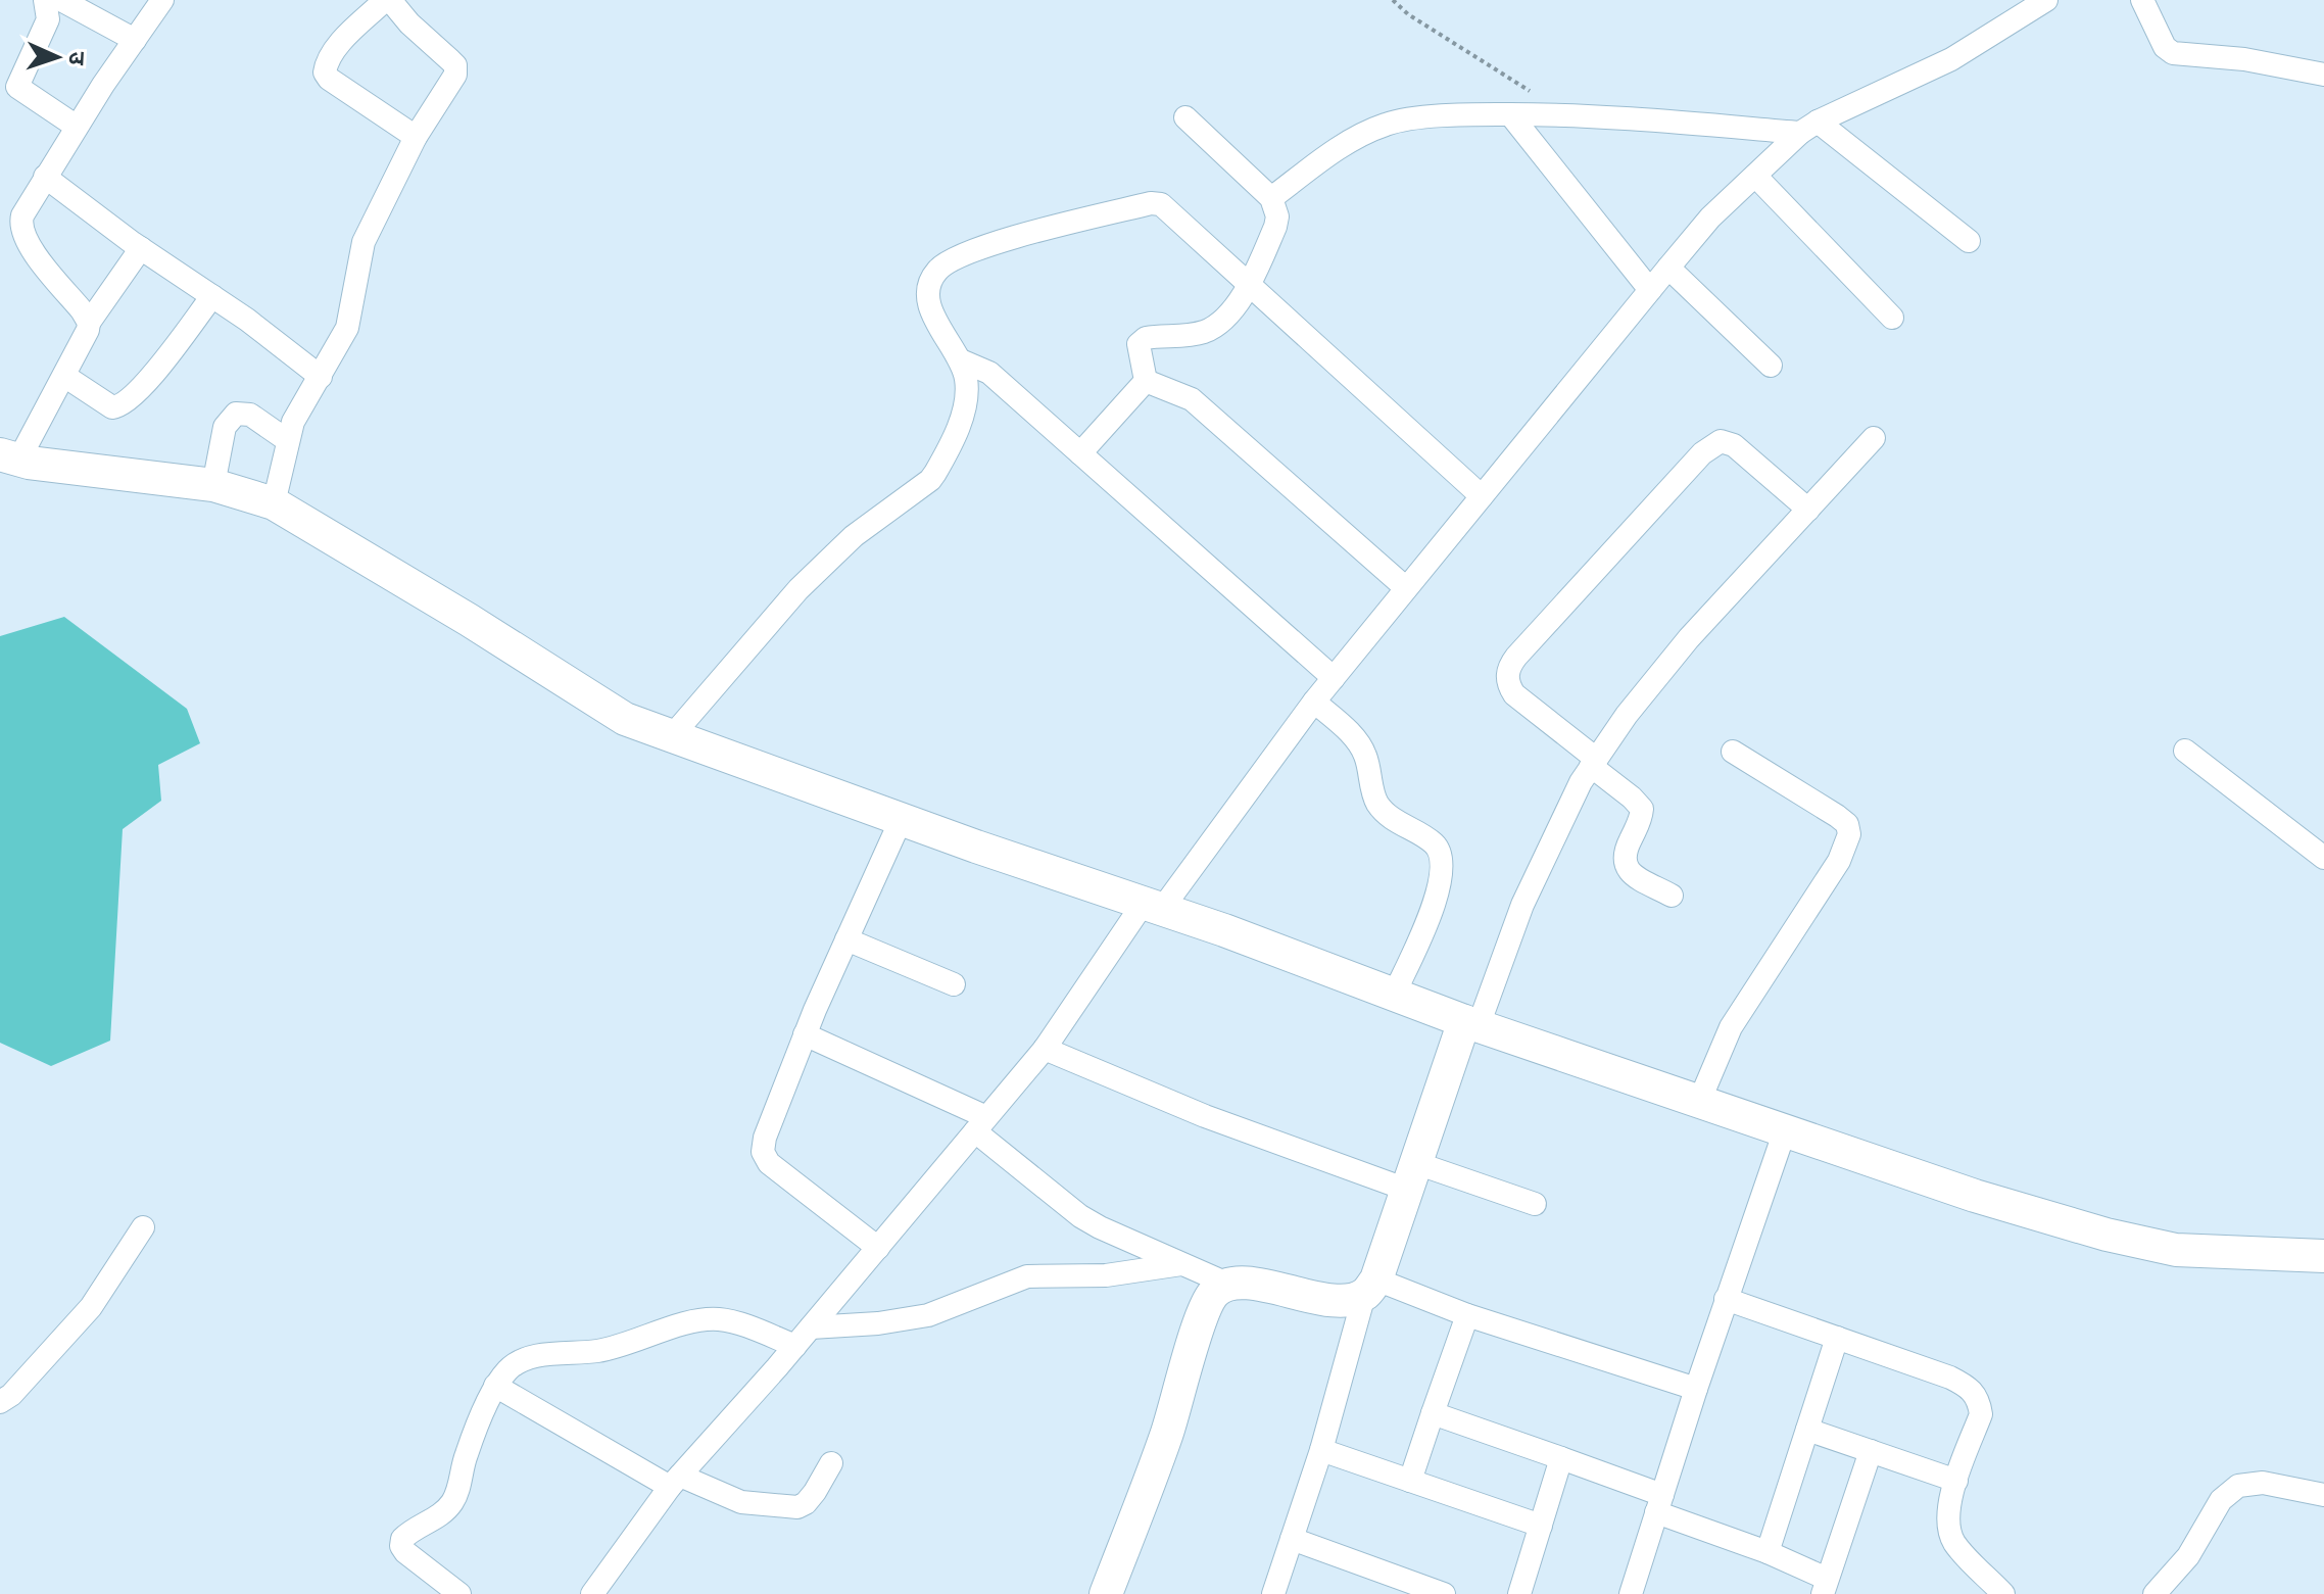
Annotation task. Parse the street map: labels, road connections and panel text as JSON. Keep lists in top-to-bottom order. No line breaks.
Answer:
{"north":"right"}
